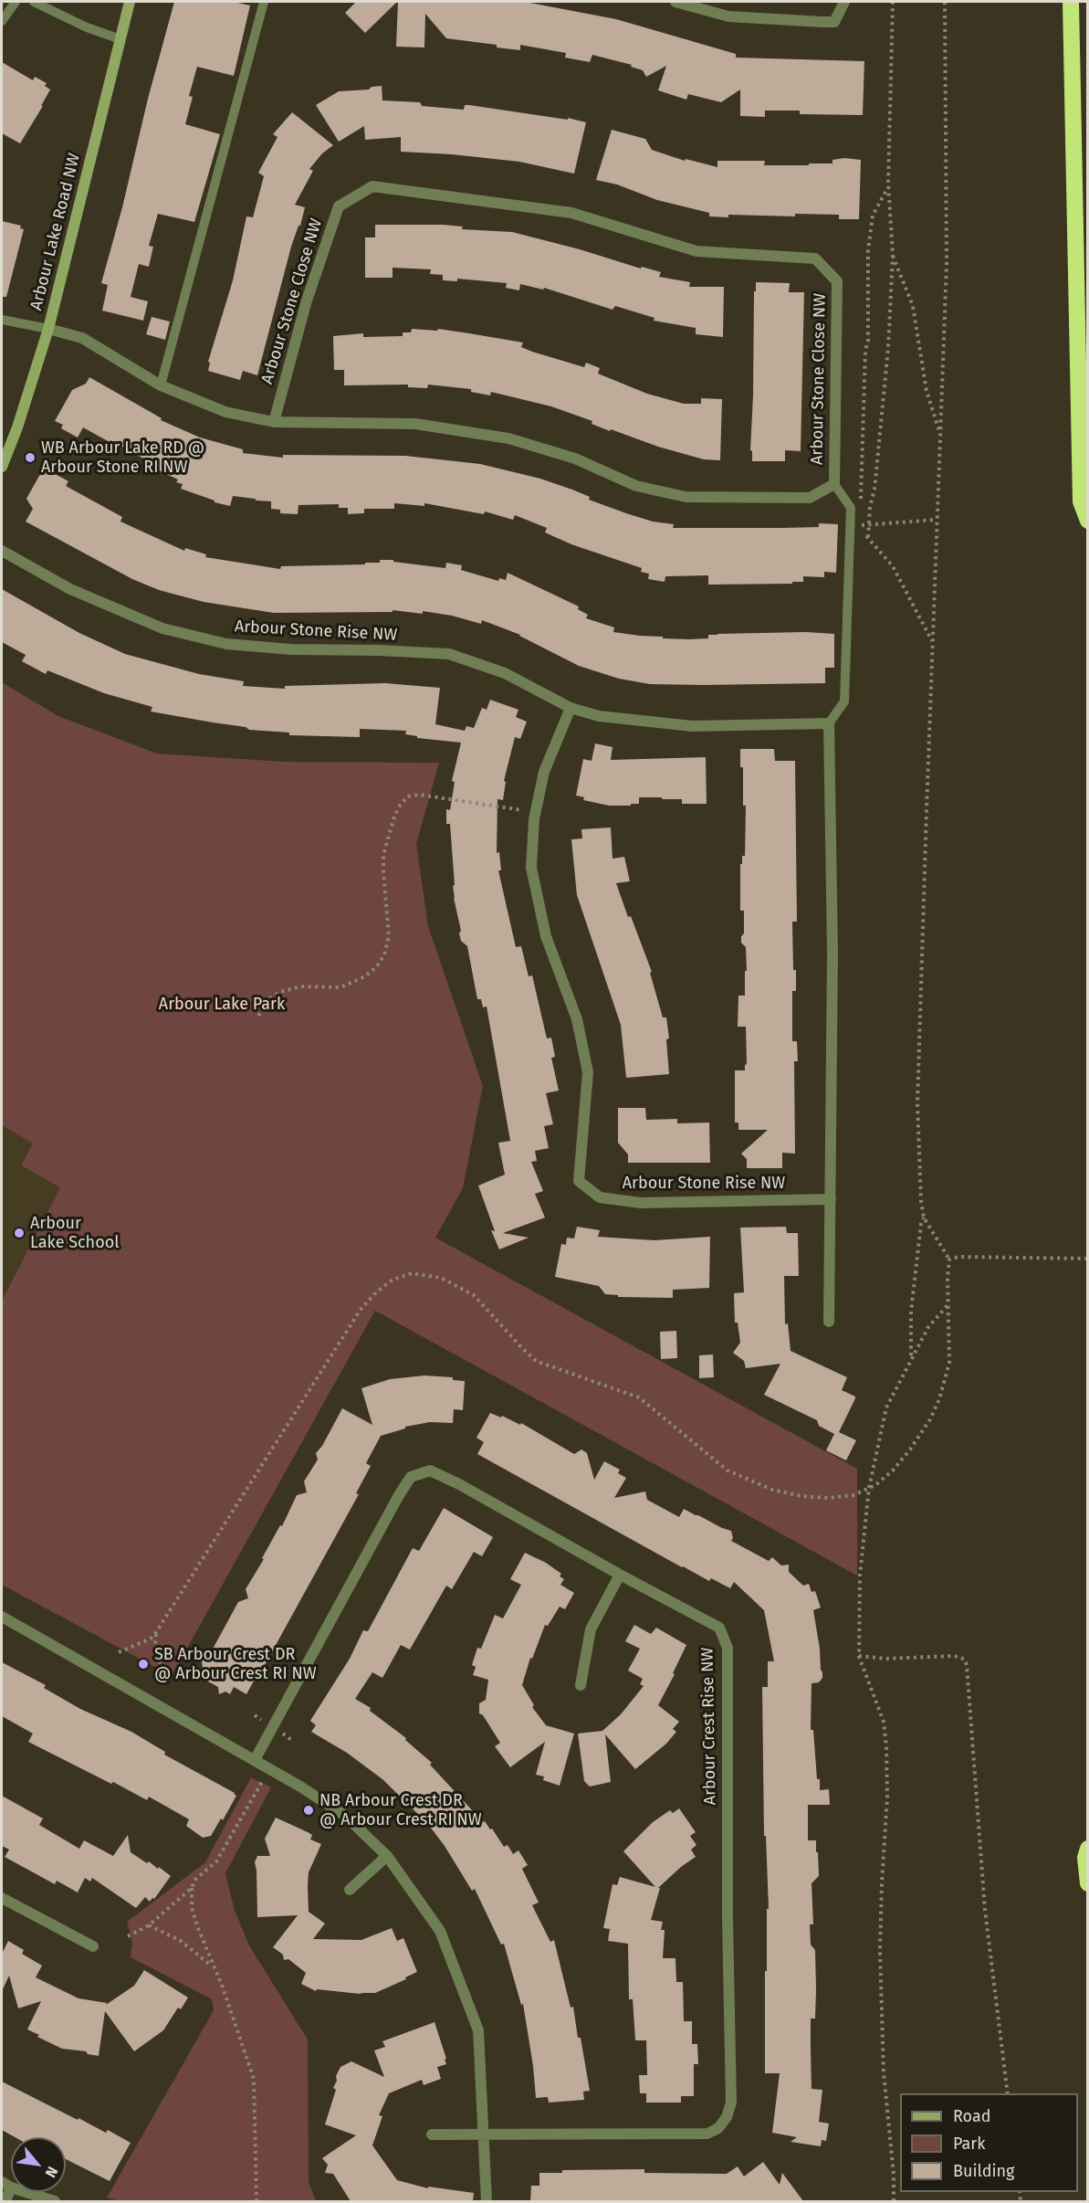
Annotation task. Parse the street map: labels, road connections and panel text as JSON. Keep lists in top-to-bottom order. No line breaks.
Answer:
{"streets":{"street":["Arbour Lake Road NW","Arbour Stone Close NW","Arbour Stone Rise NW","Arbour Crest Rise NW"]},"crossings":[["Arbour Lake Road NW","Arbour Stone Close NW"]],"parks":["Arbour Lake Park"],"places":["WB Arbour Lake RD @ Arbour Stone RI NW","Arbour Lake School","SB Arbour Crest DR @ Arbour Crest RI NW","NB Arbour Crest DR @ Arbour Crest RI NW"],"legend":["Road","Park","Building"],"north":"bottom right"}
